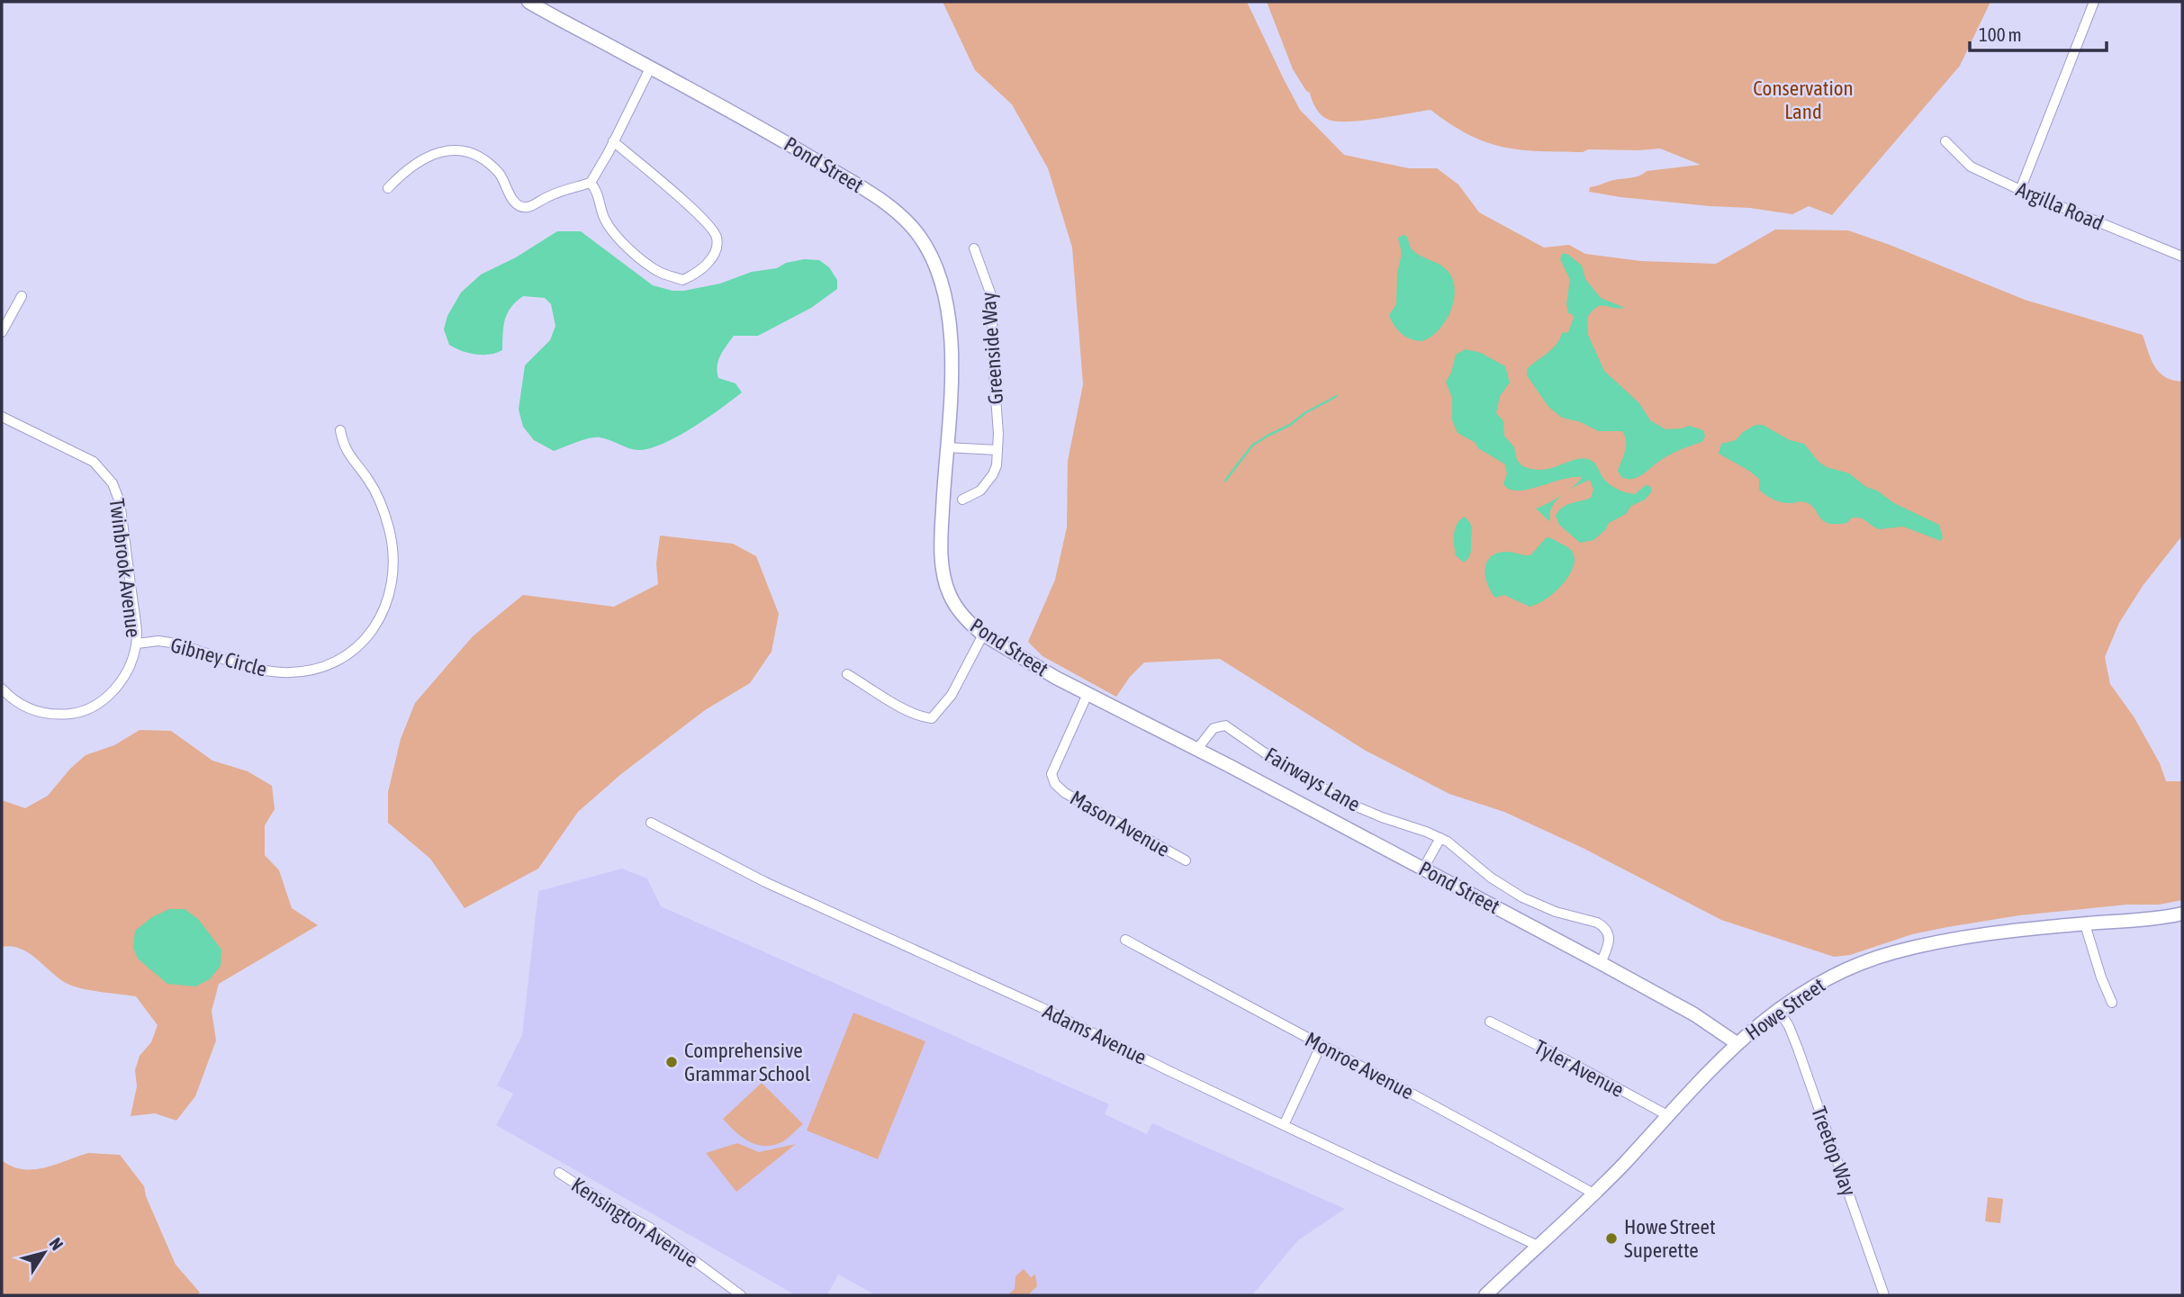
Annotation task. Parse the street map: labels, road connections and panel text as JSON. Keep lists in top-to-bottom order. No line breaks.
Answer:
{"streets":{"street":["Pond Street","Argilla Road","Greenside Way","Twinbrook Avenue","Gibney Circle","Fairways Lane","Mason Avenue","Howe Street","Adams Avenue","Monroe Avenue","Tyler Avenue","Treetop Way","Kensington Avenue"]},"crossings":[["Pond Street","Fairways Lane"],["Pond Street","Mason Avenue"],["Pond Street","Howe Street"],["Twinbrook Avenue","Gibney Circle"],["Howe Street","Adams Avenue"],["Howe Street","Monroe Avenue"],["Howe Street","Tyler Avenue"],["Howe Street","Treetop Way"]],"parks":["Conservation Land"],"places":["Comprehensive Grammar School","Howe Street Superette"],"scale_bar":"100 m","north":"top right"}
